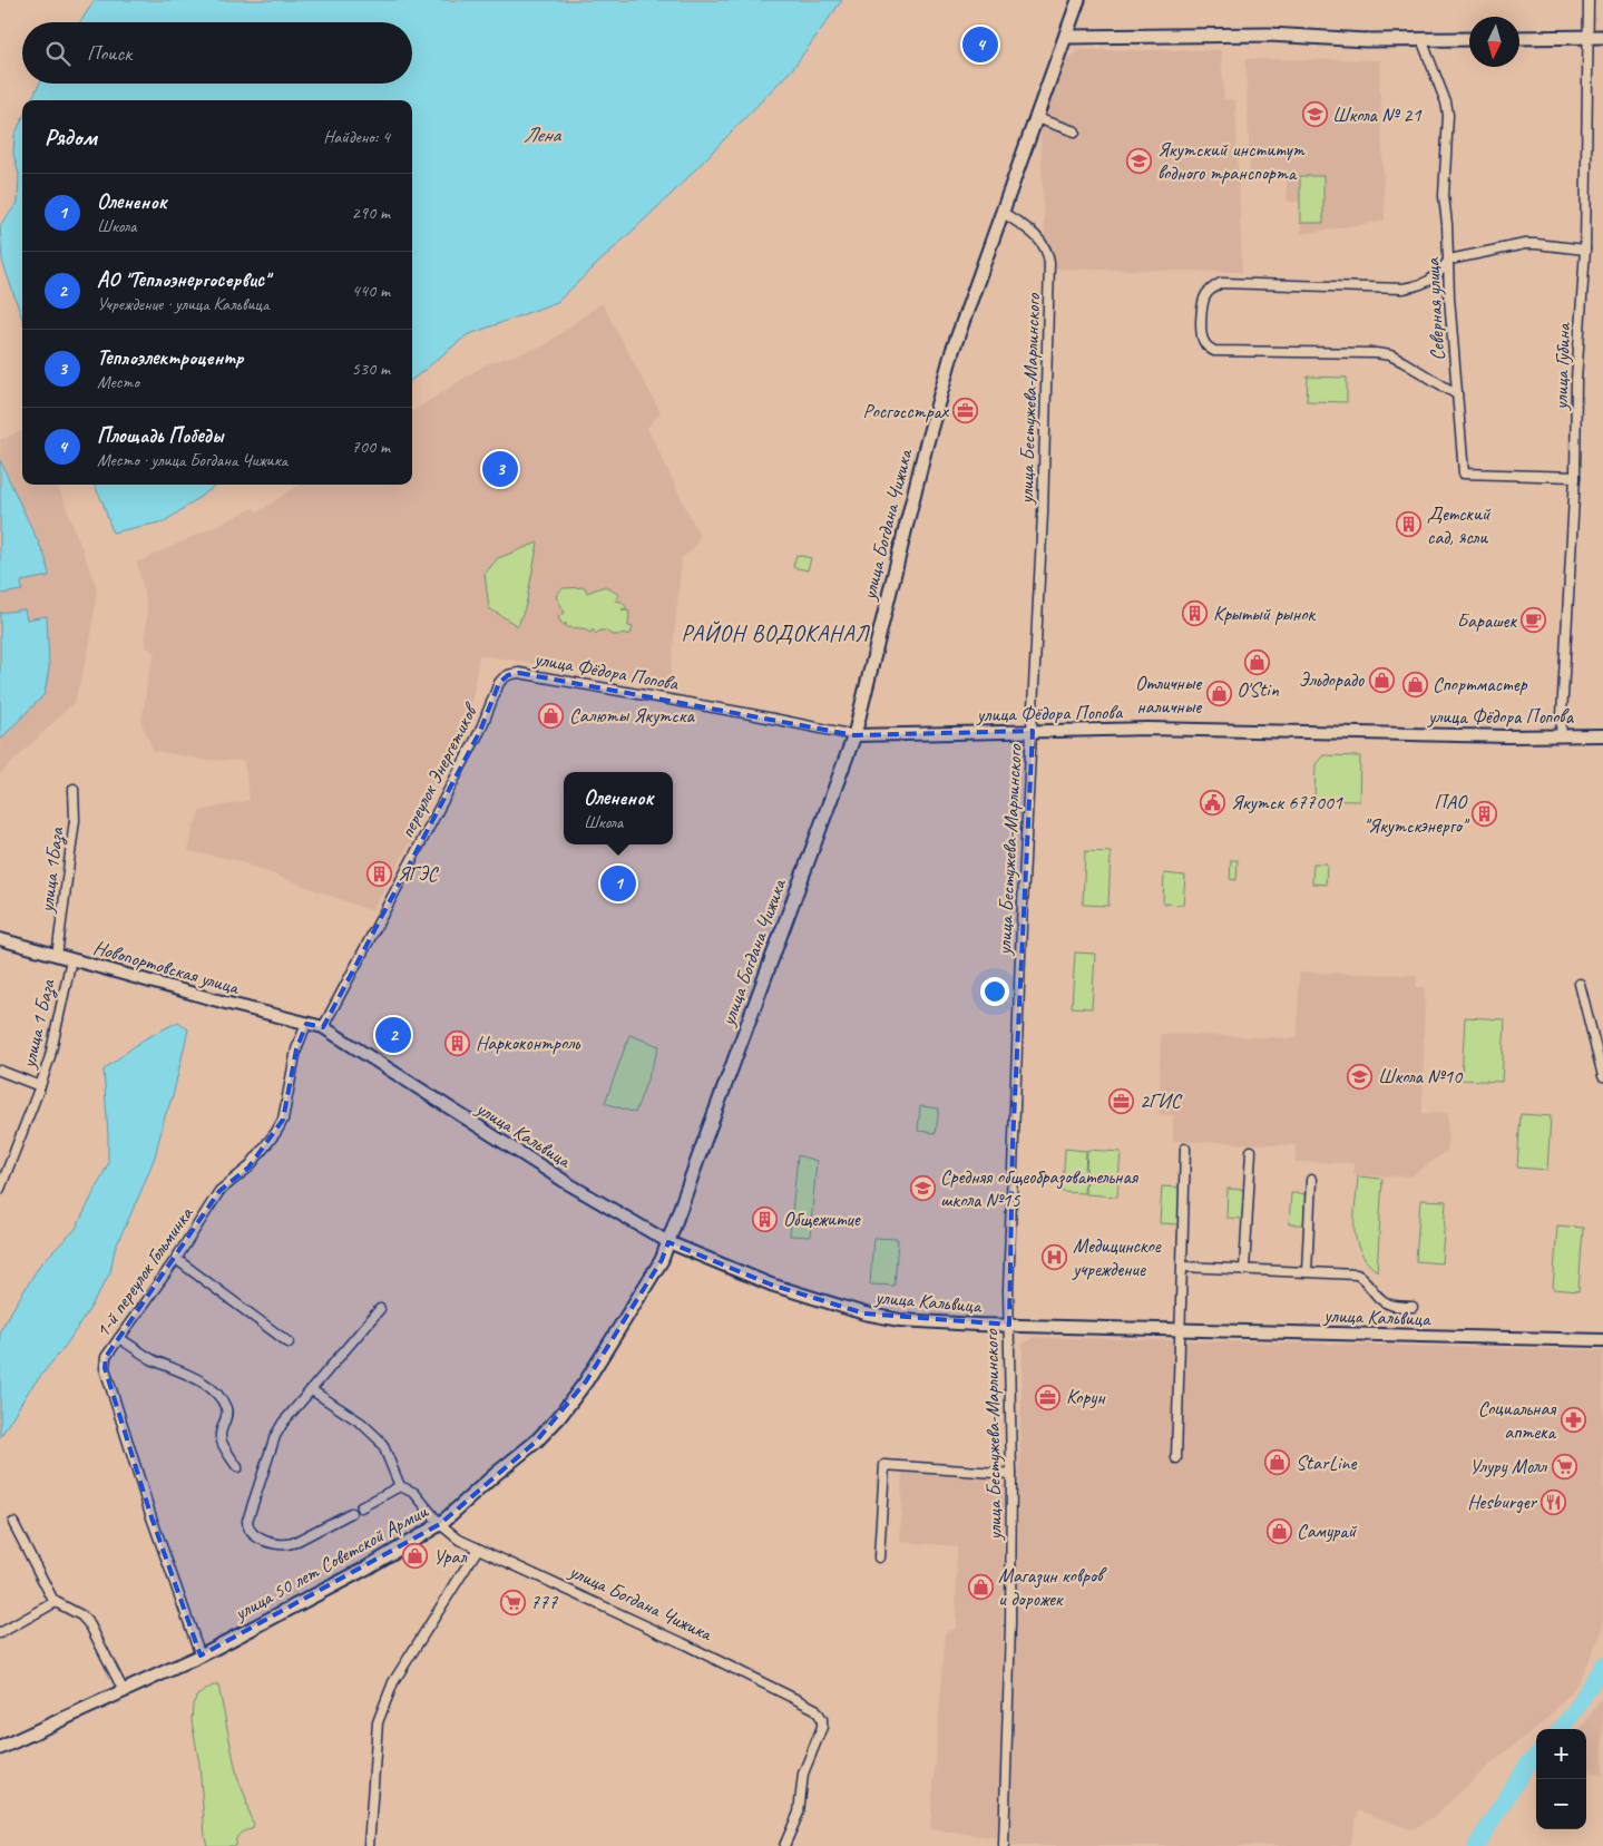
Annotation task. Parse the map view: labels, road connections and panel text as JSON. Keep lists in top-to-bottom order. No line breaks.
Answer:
{"streets":{"main road":["улица Богдана Чижика","улица 50 лет Советской Армии"],"street":["Северная улица","улица Губина","улица Бестужева-Марлинского","улица Фёдора Попова","переулок Энергетиков","улица 1База","Новопортовская улица","улица 1 База","улица Кальвица","1-й переулок Гольминка"]},"crossings":[["Северная улица","улица Губина"],["улица Губина","улица Фёдора Попова"],["улица Бестужева-Марлинского","улица Богдана Чижика"],["улица Бестужева-Марлинского","улица Фёдора Попова"],["улица Бестужева-Марлинского","улица Кальвица"],["улица Богдана Чижика","улица Фёдора Попова"],["улица Богдана Чижика","улица Кальвица"],["улица Богдана Чижика","улица 50 лет Советской Армии"],["улица Фёдора Попова","переулок Энергетиков"],["переулок Энергетиков","Новопортовская улица"],["переулок Энергетиков","улица Кальвица"],["улица 1База","Новопортовская улица"],["Новопортовская улица","улица 1 База"],["Новопортовская улица","улица Кальвица"],["Новопортовская улица","1-й переулок Гольминка"],["улица Кальвица","улица 50 лет Советской Армии"],["1-й переулок Гольминка","улица 50 лет Советской Армии"]],"districts":["РАЙОН ВОДОКАНАЛ"],"water":["Лена"],"places":{"school or university":["Школа № 21","Якутский институт водного транспорта","Школа №10","Средняя общеобразовательная школа №15"],"office":["Росгосстрах","2ГИС","Корун"],"building":["Детский сад, ясли","Крытый рынок","ПАО \"Якутскэнерго\"","ЯГЭС","Наркоконтроль","Общежитие"],"cafe":["Барашек"],"shop":["O'Stin","Эльдорадо","Спортмастер","Отличные наличные","Салюты Якутска","StarLine","Самурай","Урал","Магазин ковров и дорожек"],"public building":["Якутск 677001"],"hospital":["Медицинское учреждение"],"pharmacy":["Социальная аптека"],"supermarket":["Улуру Молл","777"],"restaurant":["Hesburger"]},"north":"bottom","page":{"search":"Поиск","pins":["4","3","1","2"],"heading":["Рядом","Найдено: 4"],"list":[{"mark":"1","name":"Олененок","note":"Школа","value":"290 m"},{"mark":"2","name":"АО \"Теплоэнергосервис\"","note":"Учреждение · улица Кальвица","value":"440 m"},{"mark":"3","name":"Теплоэлектроцентр","note":"Место","value":"530 m"},{"mark":"4","name":"Площадь Победы","note":"Место · улица Богдана Чижика","value":"700 m"}],"popup":["Олененок","Школа"],"map_buttons":["+","−"]}}
